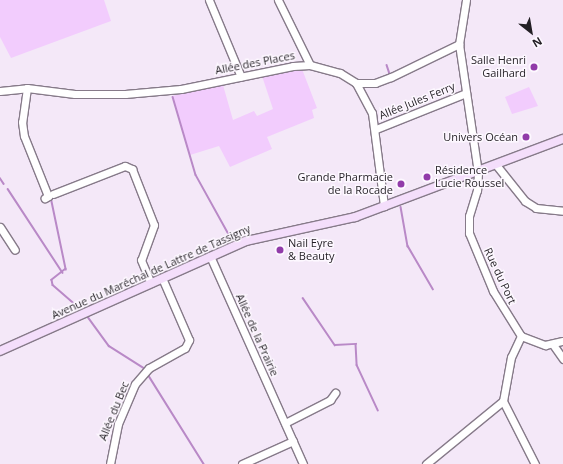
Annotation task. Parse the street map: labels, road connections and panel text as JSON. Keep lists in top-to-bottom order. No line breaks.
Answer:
{"streets":{"main road":["Avenue du Maréchal de Lattre de Tassigny"],"street":["Allée des Places","Allée Jules Ferry","Rue du Port","Allée de la Prairie","Allée du Bec"]},"crossings":[["Allée Jules Ferry","Rue du Port"],["Avenue du Maréchal de Lattre de Tassigny","Rue du Port"],["Avenue du Maréchal de Lattre de Tassigny","Allée de la Prairie"],["Avenue du Maréchal de Lattre de Tassigny","Allée du Bec"]],"places":["Salle Henri Gailhard","Univers Océan","Résidence Lucie Roussel","Grande Pharmacie de la Rocade","Nail Eyre & Beauty"],"north":"bottom right"}
